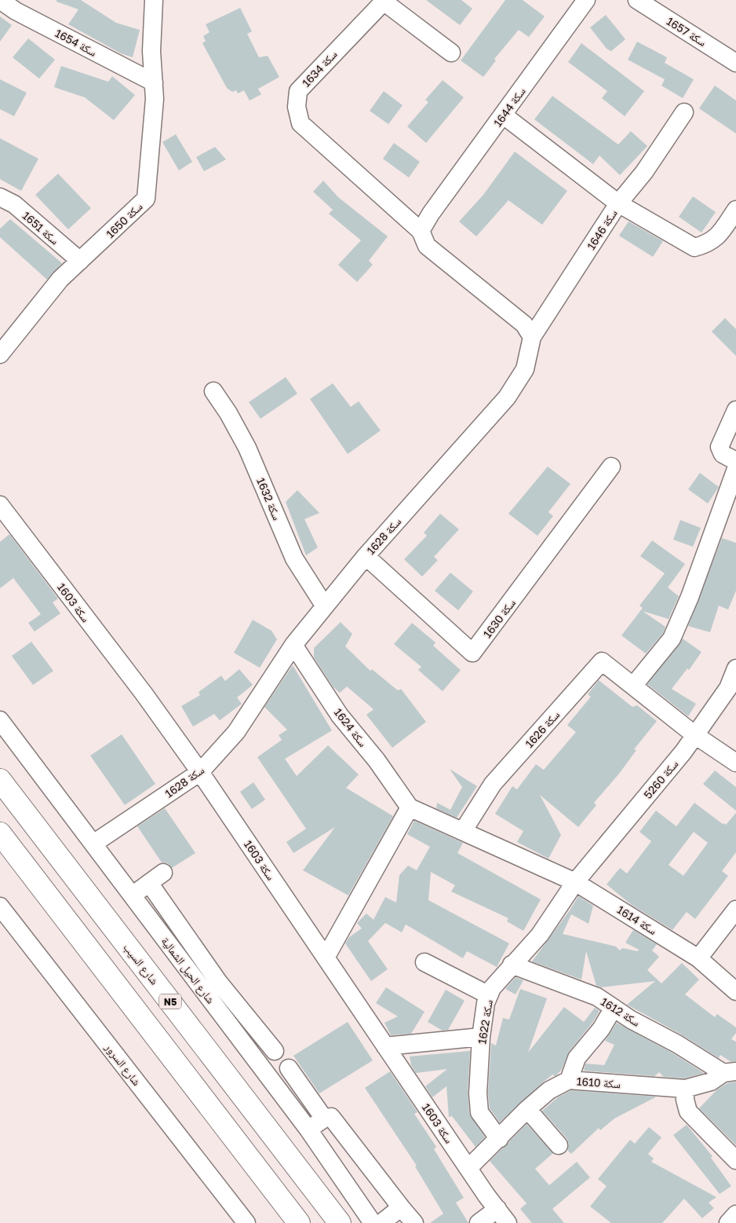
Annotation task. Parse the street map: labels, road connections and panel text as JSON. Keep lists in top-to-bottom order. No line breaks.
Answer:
{"streets":{"highway":["شارع السيب","N5"],"street":["سكة 1657","سكة 1654","سكة 1634","سكة 1644","سكة 1650","سكة 1651","سكة 1646","سكة 1632","سكة 1628","سكة 1603","سكة 1630","سكة 1624","سكة 1626","سكة 5260","سكة 1614","شارع الحيل الشمالية","سكة 1612","سكة 1622","شارع السرور","سكة 1610"]},"crossings":[["سكة 1654","سكة 1650"],["سكة 1634","سكة 1644"],["سكة 1644","سكة 1646"],["سكة 1650","سكة 1651"],["سكة 1646","سكة 1628"],["سكة 1632","سكة 1628"],["سكة 1628","سكة 1603"],["سكة 1628","سكة 1630"],["سكة 1628","سكة 1624"],["سكة 1628","شارع الحيل الشمالية"],["سكة 1603","سكة 1610"],["سكة 1626","سكة 5260"],["سكة 5260","سكة 1614"],["سكة 5260","سكة 1622"],["سكة 1614","سكة 1622"],["سكة 1612","سكة 1622"],["سكة 1612","سكة 1610"],["سكة 1622","سكة 1610"]]}
